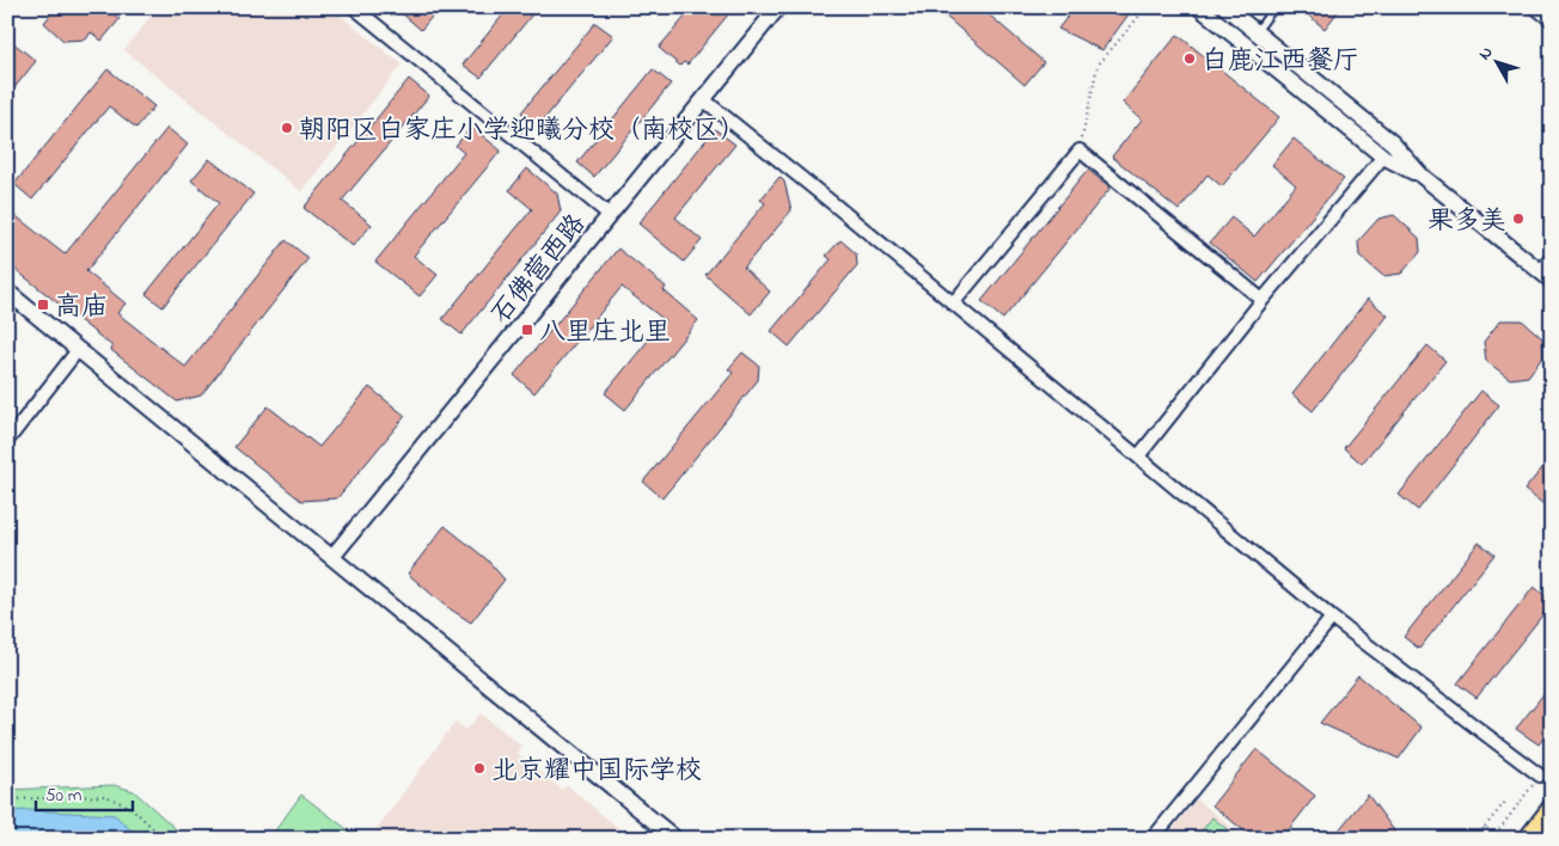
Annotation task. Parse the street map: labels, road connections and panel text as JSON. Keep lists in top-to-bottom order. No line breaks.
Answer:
{"streets":{"street":["石佛营西路"]},"places":{"other":["白鹿江西餐厅","朝阳区白家庄小学迎曦分校（南校区）","果多美","北京耀中国际学校"],"transit":["高庙","八里庄北里"]},"scale_bar":"50 m","north":"top left"}
